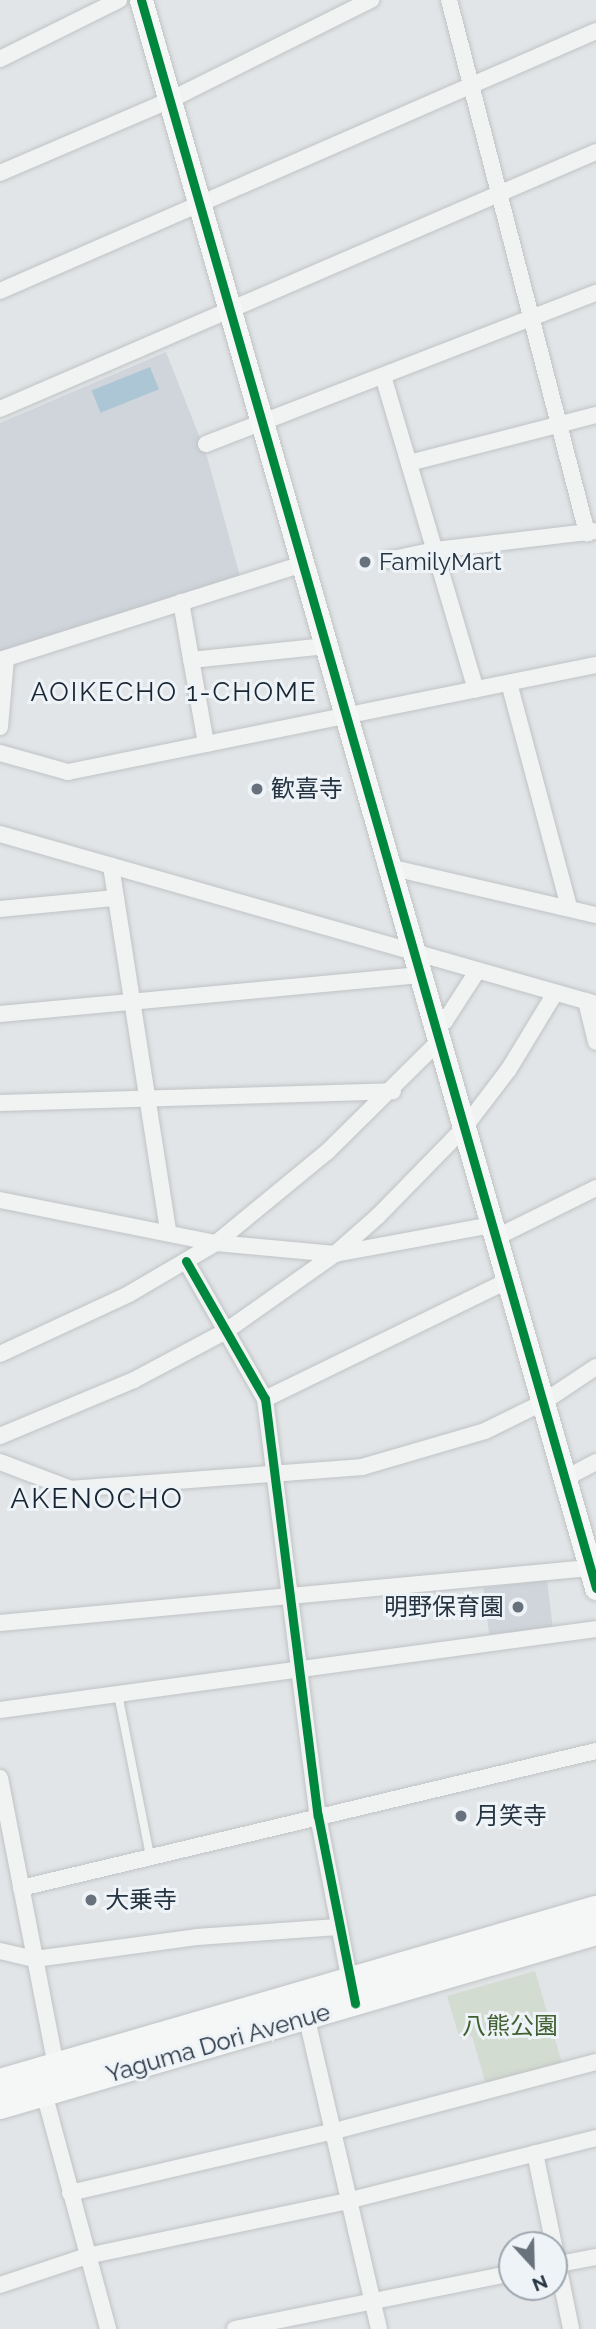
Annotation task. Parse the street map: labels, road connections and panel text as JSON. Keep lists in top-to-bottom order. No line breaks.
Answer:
{"streets":{"main road":["Yaguma Dori Avenue"]},"districts":["AOIKECHO 1-CHOME","AKENOCHO"],"parks":["八熊公園"],"places":["FamilyMart","歓喜寺","明野保育園","月笑寺","大乗寺"],"north":"bottom"}
